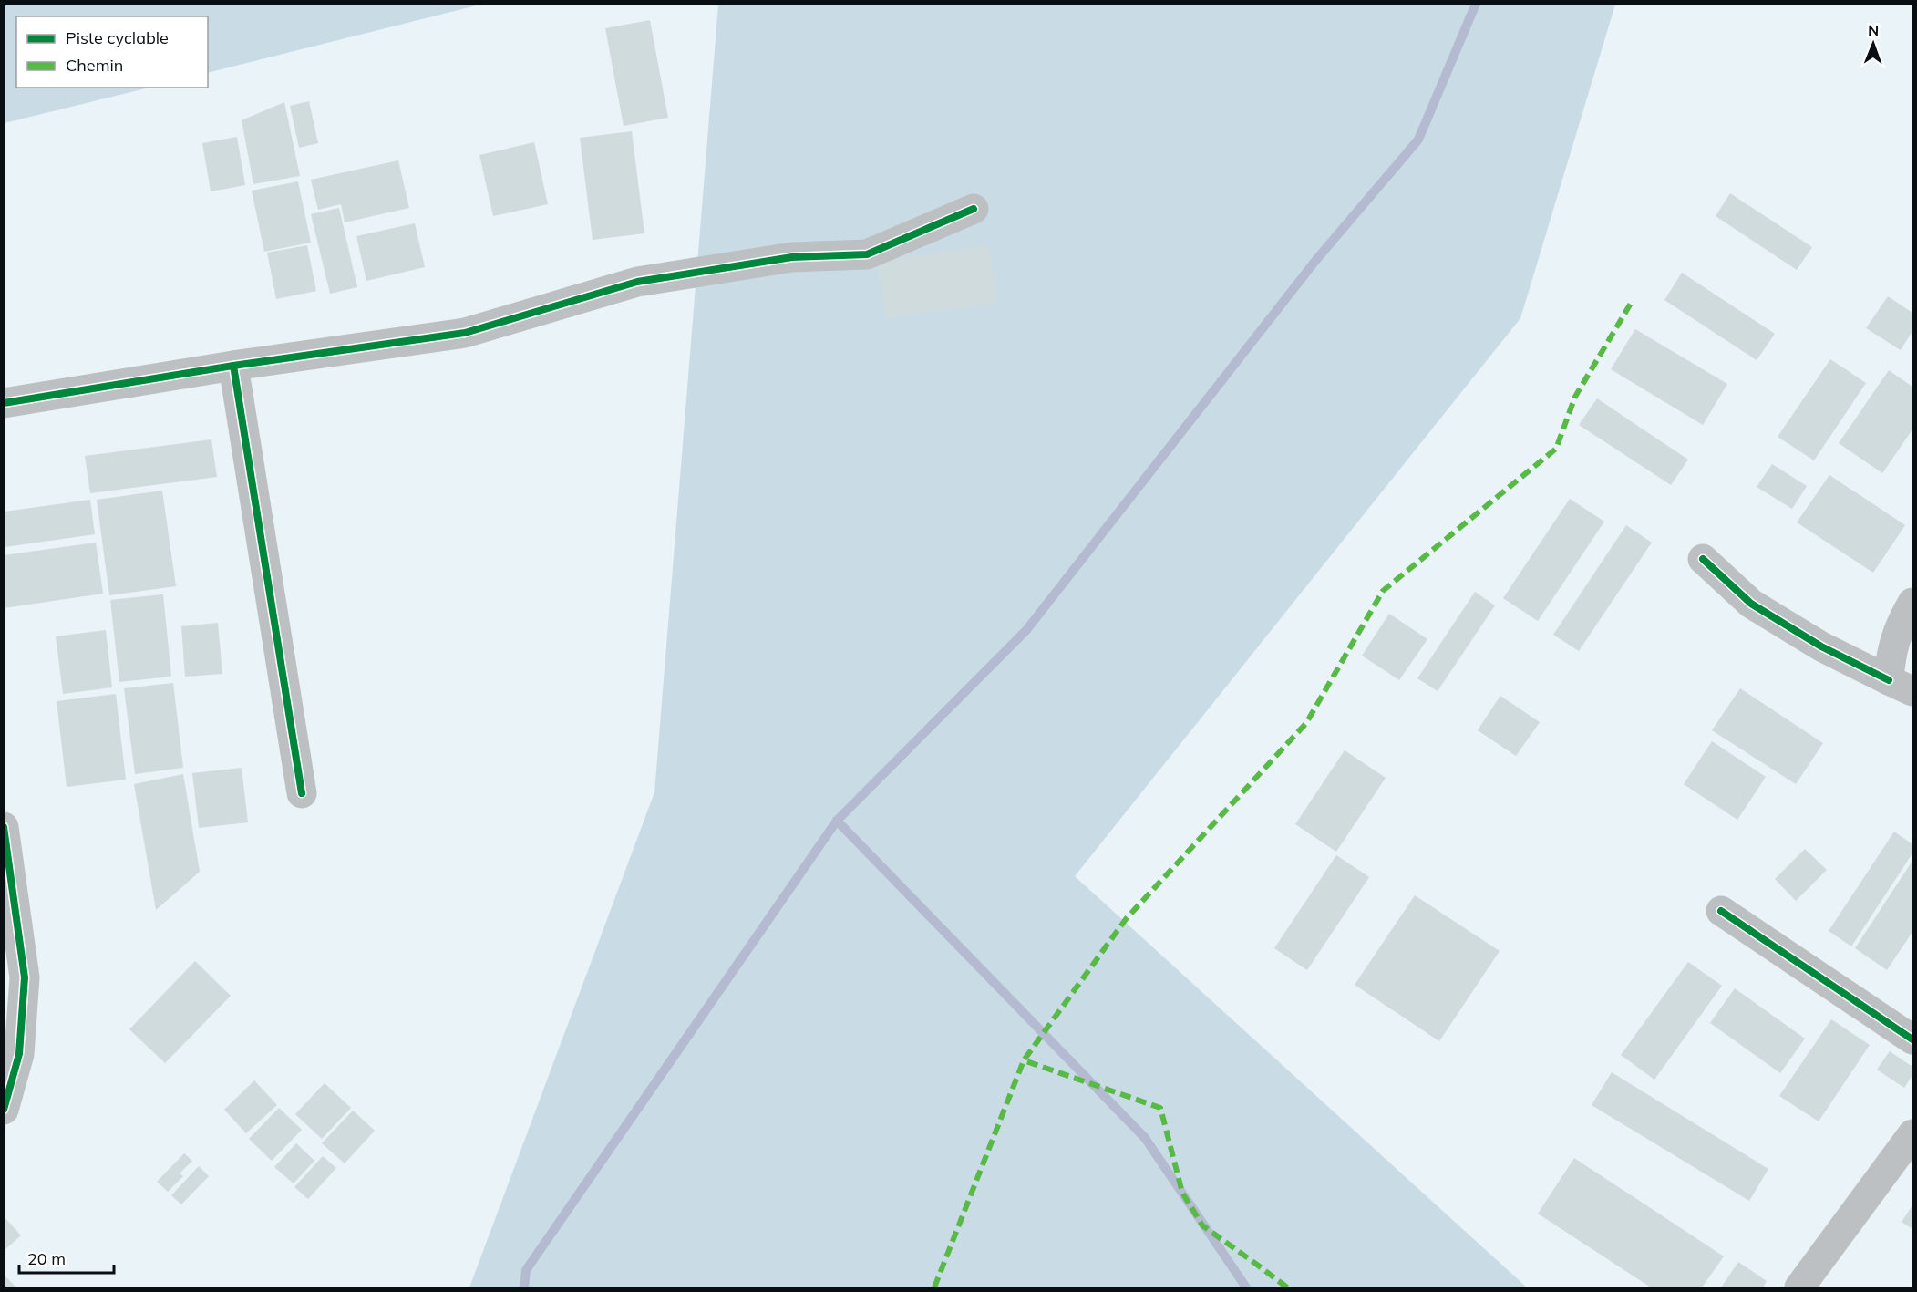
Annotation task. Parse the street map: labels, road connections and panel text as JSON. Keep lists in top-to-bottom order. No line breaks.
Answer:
{"legend":["Piste cyclable","Chemin"],"scale_bar":"20 m","north":"top"}
